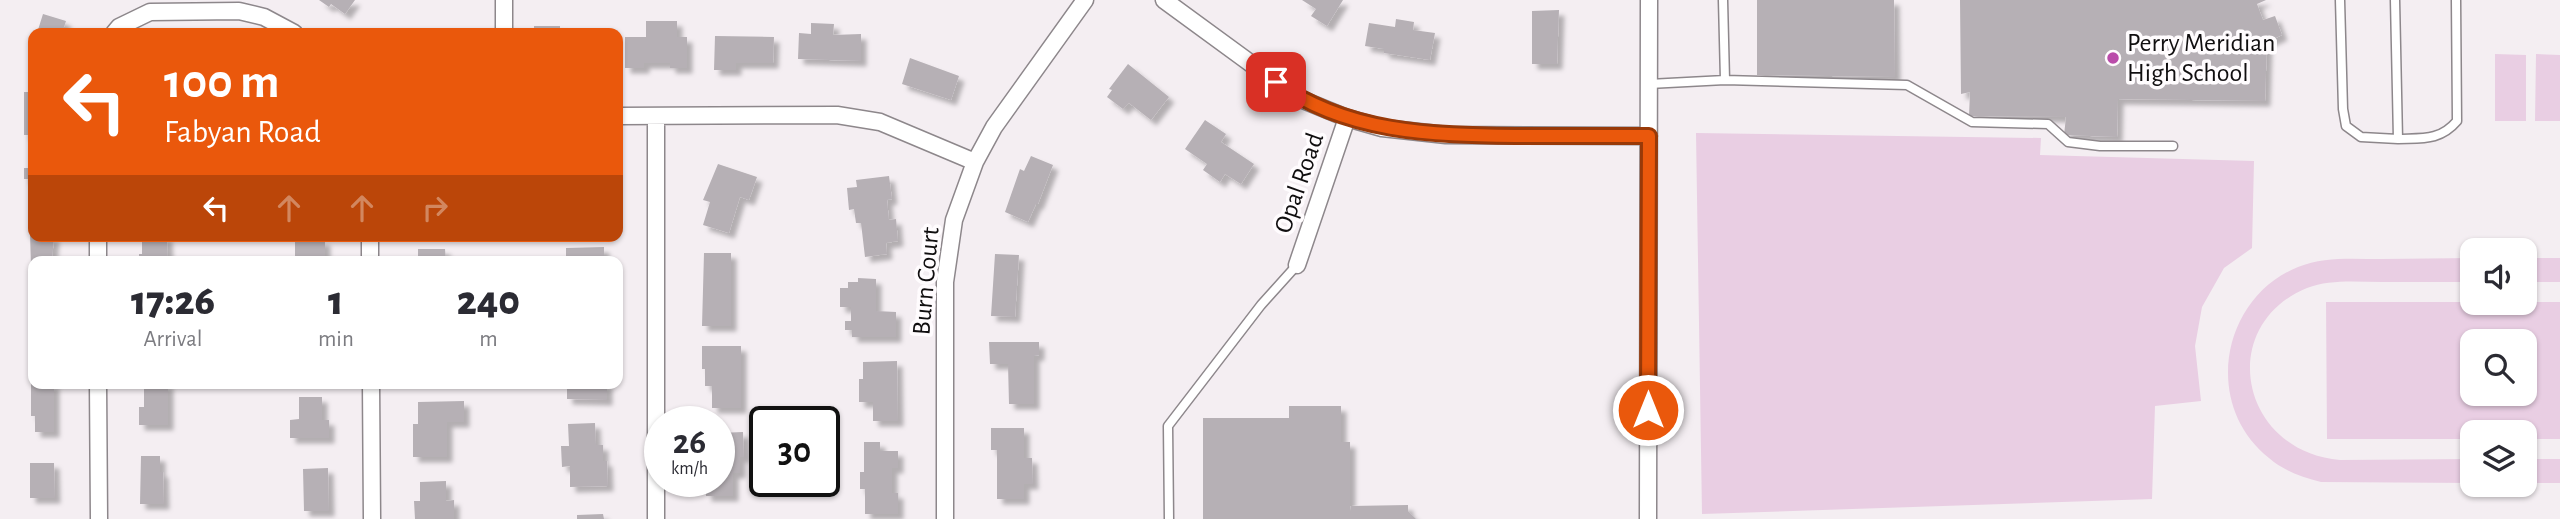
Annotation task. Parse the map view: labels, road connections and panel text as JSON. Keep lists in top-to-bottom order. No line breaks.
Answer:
{"streets":{"street":["Opal Road","Burn Court"]},"places":["Perry Meridian High School"],"page":{"turn":["100 m","Fabyan Road"],"eta":["17:26","Arrival","1","min","240","m"],"speed":"26 km/h","limit":"30"}}
